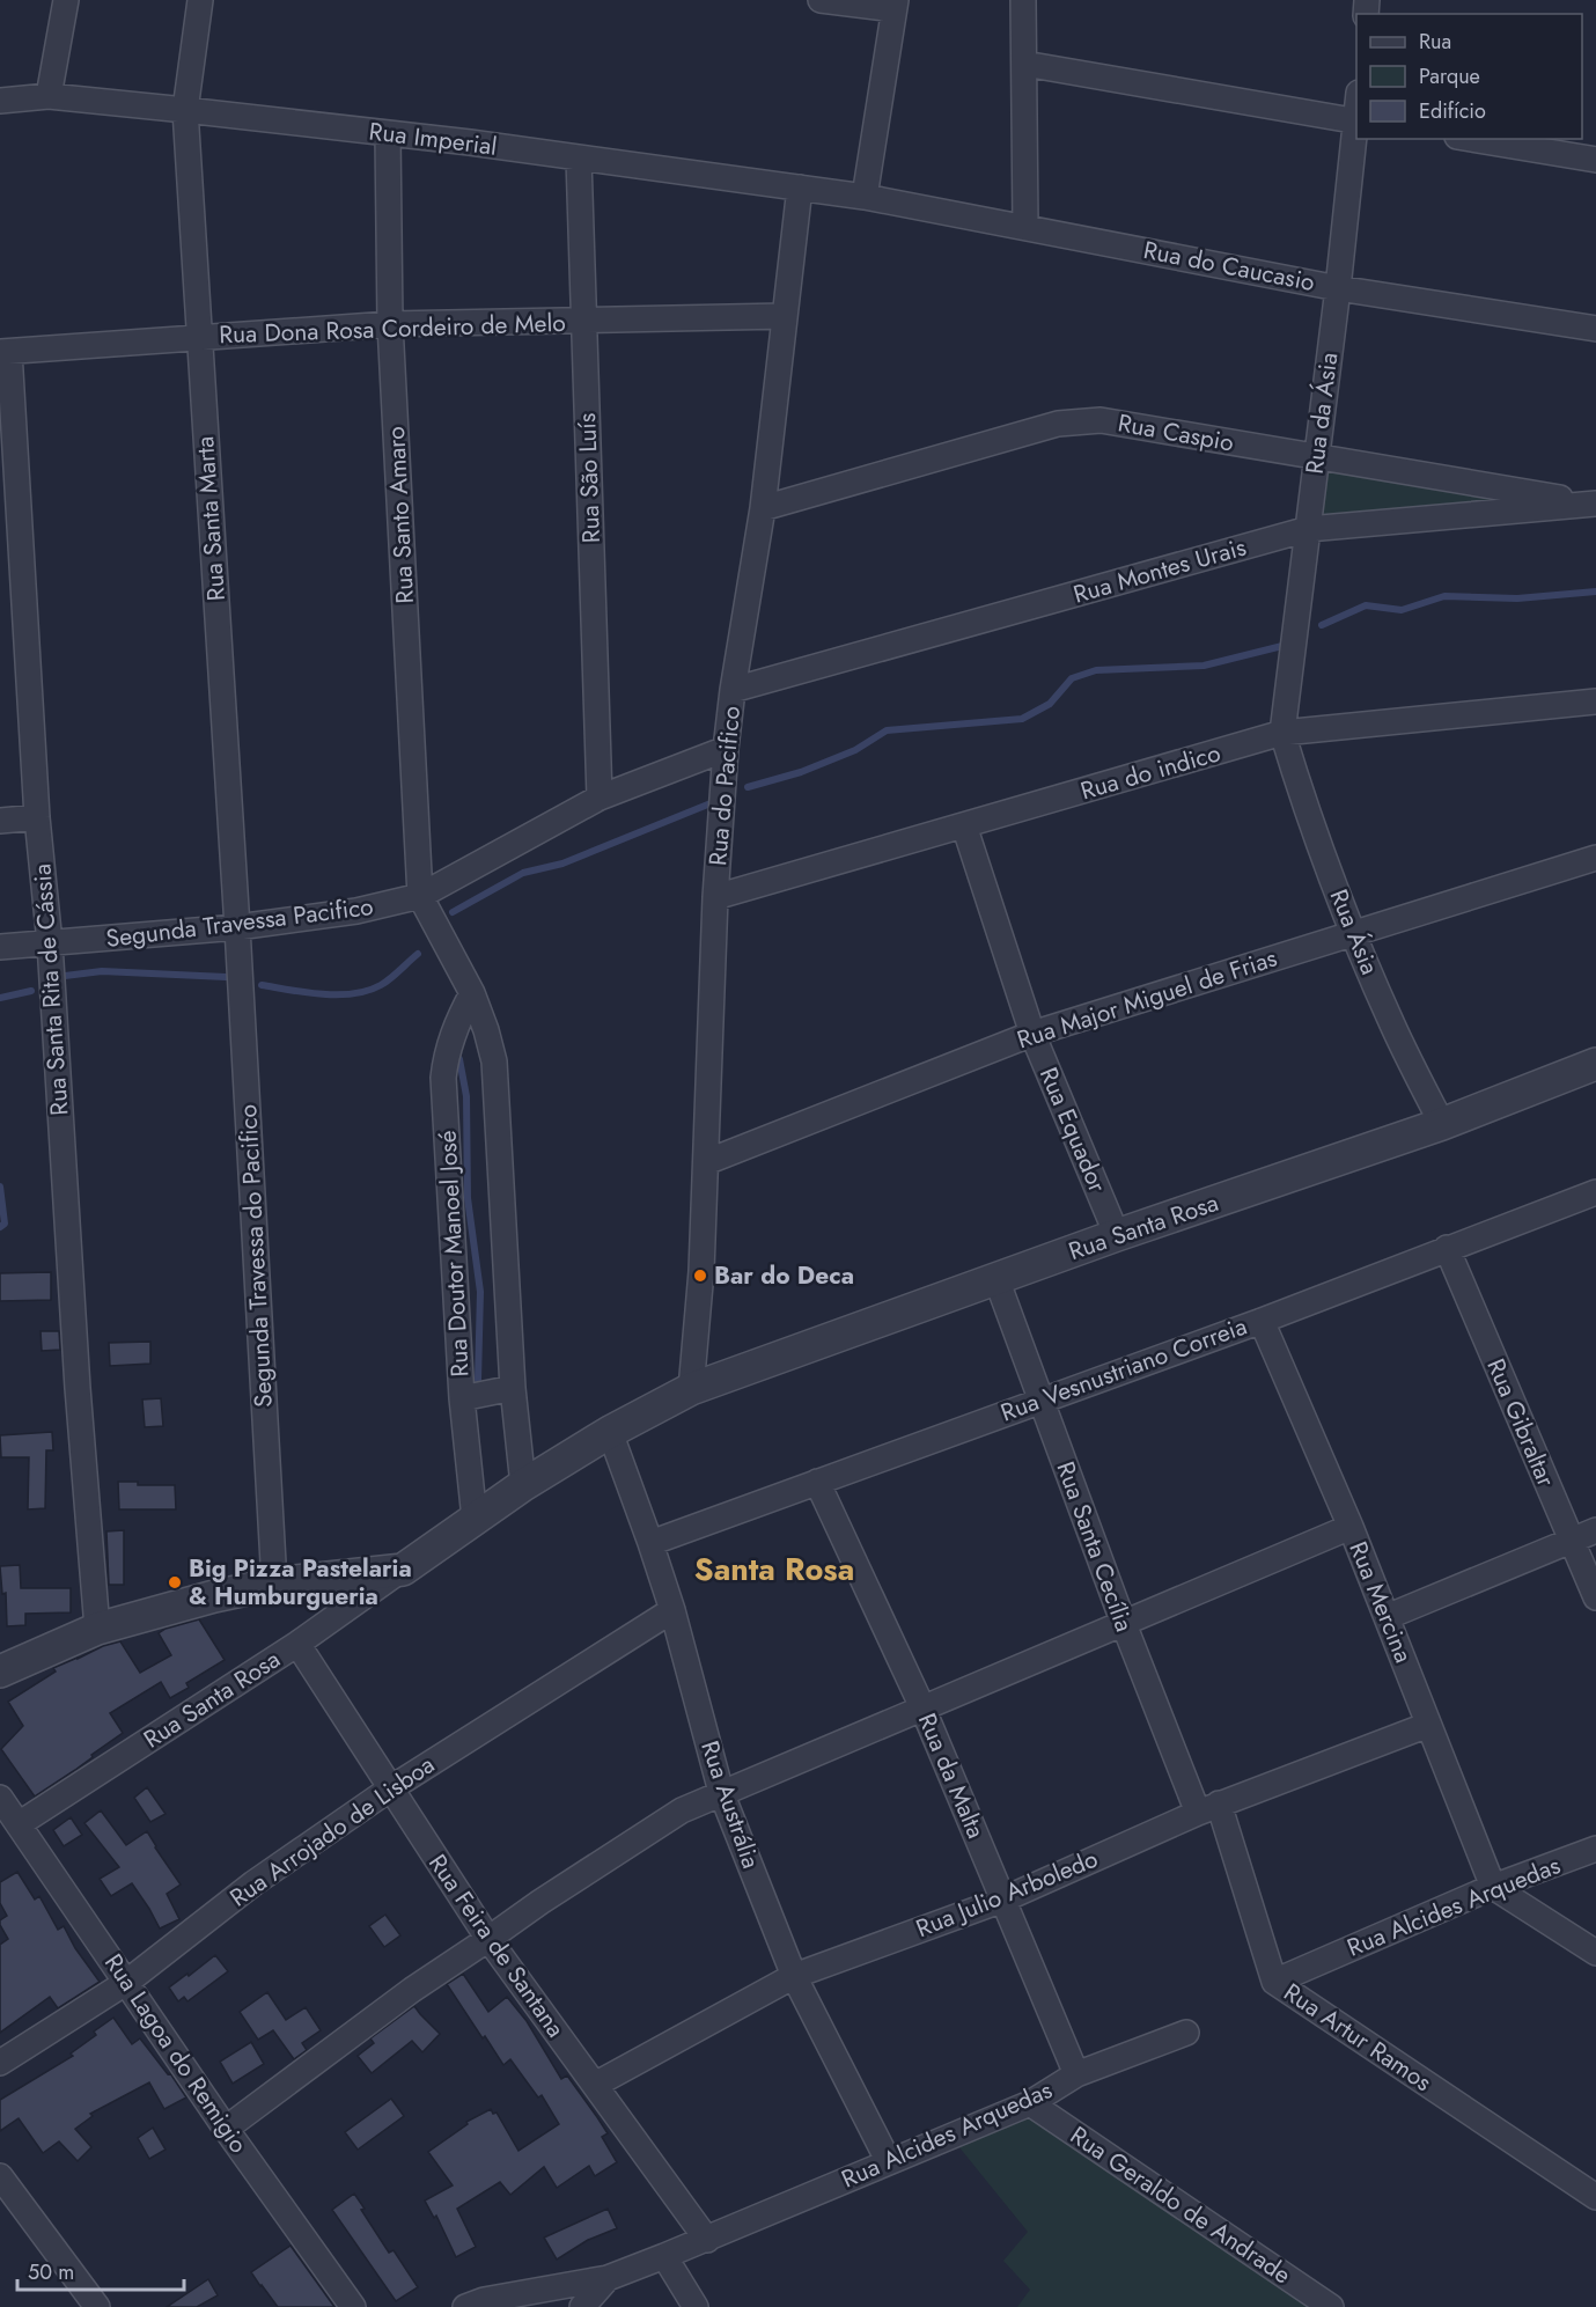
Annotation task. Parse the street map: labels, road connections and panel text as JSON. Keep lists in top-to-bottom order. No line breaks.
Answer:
{"streets":{"street":["Rua Imperial","Rua do Caucasio","Rua Dona Rosa Cordeiro de Melo","Rua da Ásia","Rua Caspio","Rua São Luís","Rua Santo Amaro","Rua Santa Marta","Rua Montes Urais","Rua do indico","Rua do Pacifico","Segunda Travessa Pacifico","Rua Ásia","Rua Santa Rita de Cássia","Rua Major Miguel de Frias","Rua Equador","Rua Santa Rosa","Rua Doutor Manoel José","Segunda Travessa do Pacifico","Rua Vesnustriano Correia","Rua Gibraltar","Rua Santa Cecília","Rua Mercina","Rua da Malta","Rua Austrália","Rua Arrojado de Lisboa","Rua Julio Arboledo","Rua Alcides Arquedas","Rua Feira de Santana","Rua Artur Ramos","Rua Lagoa do Remigio","Rua Geraldo de Andrade"]},"crossings":[["Rua Imperial","Rua do Caucasio"],["Rua Imperial","Rua São Luís"],["Rua Imperial","Rua Santo Amaro"],["Rua Imperial","Rua Santa Marta"],["Rua Imperial","Rua do Pacifico"],["Rua do Caucasio","Rua da Ásia"],["Rua Dona Rosa Cordeiro de Melo","Rua São Luís"],["Rua Dona Rosa Cordeiro de Melo","Rua Santo Amaro"],["Rua Dona Rosa Cordeiro de Melo","Rua Santa Marta"],["Rua Dona Rosa Cordeiro de Melo","Rua do Pacifico"],["Rua Dona Rosa Cordeiro de Melo","Rua Santa Rita de Cássia"],["Rua da Ásia","Rua Caspio"],["Rua da Ásia","Rua Montes Urais"],["Rua da Ásia","Rua do indico"],["Rua da Ásia","Rua Ásia"],["Rua Caspio","Rua Montes Urais"],["Rua Caspio","Rua do Pacifico"],["Rua São Luís","Segunda Travessa Pacifico"],["Rua Santo Amaro","Segunda Travessa Pacifico"],["Rua Santo Amaro","Rua Doutor Manoel José"],["Rua Santa Marta","Segunda Travessa Pacifico"],["Rua Santa Marta","Segunda Travessa do Pacifico"],["Rua Montes Urais","Rua do Pacifico"],["Rua do indico","Rua do Pacifico"],["Rua do indico","Rua Ásia"],["Rua do indico","Rua Equador"],["Rua do Pacifico","Segunda Travessa Pacifico"],["Rua do Pacifico","Rua Major Miguel de Frias"],["Rua do Pacifico","Rua Santa Rosa"],["Segunda Travessa Pacifico","Rua Santa Rita de Cássia"],["Segunda Travessa Pacifico","Rua Doutor Manoel José"],["Segunda Travessa Pacifico","Segunda Travessa do Pacifico"],["Rua Ásia","Rua Major Miguel de Frias"],["Rua Ásia","Rua Santa Rosa"],["Rua Major Miguel de Frias","Rua Equador"],["Rua Equador","Rua Santa Rosa"],["Rua Santa Rosa","Rua Doutor Manoel José"],["Rua Santa Rosa","Rua Santa Cecília"],["Rua Santa Rosa","Rua Austrália"],["Rua Santa Rosa","Rua Feira de Santana"],["Rua Santa Rosa","Rua Lagoa do Remigio"],["Rua Vesnustriano Correia","Rua Gibraltar"],["Rua Vesnustriano Correia","Rua Santa Cecília"],["Rua Vesnustriano Correia","Rua Mercina"],["Rua Vesnustriano Correia","Rua da Malta"],["Rua Vesnustriano Correia","Rua Austrália"],["Rua Santa Cecília","Rua Julio Arboledo"],["Rua Santa Cecília","Rua Artur Ramos"],["Rua Mercina","Rua Julio Arboledo"],["Rua Mercina","Rua Alcides Arquedas"],["Rua da Malta","Rua Julio Arboledo"],["Rua da Malta","Rua Alcides Arquedas"],["Rua Austrália","Rua Arrojado de Lisboa"],["Rua Austrália","Rua Julio Arboledo"],["Rua Austrália","Rua Alcides Arquedas"],["Rua Arrojado de Lisboa","Rua Feira de Santana"],["Rua Arrojado de Lisboa","Rua Lagoa do Remigio"],["Rua Julio Arboledo","Rua Feira de Santana"],["Rua Julio Arboledo","Rua Artur Ramos"],["Rua Alcides Arquedas","Rua Feira de Santana"],["Rua Alcides Arquedas","Rua Artur Ramos"],["Rua Alcides Arquedas","Rua Geraldo de Andrade"]],"districts":["Santa Rosa"],"places":["Bar do Deca","Big Pizza Pastelaria & Humburgueria"],"legend":["Rua","Parque","Edifício"],"scale_bar":"50 m"}
